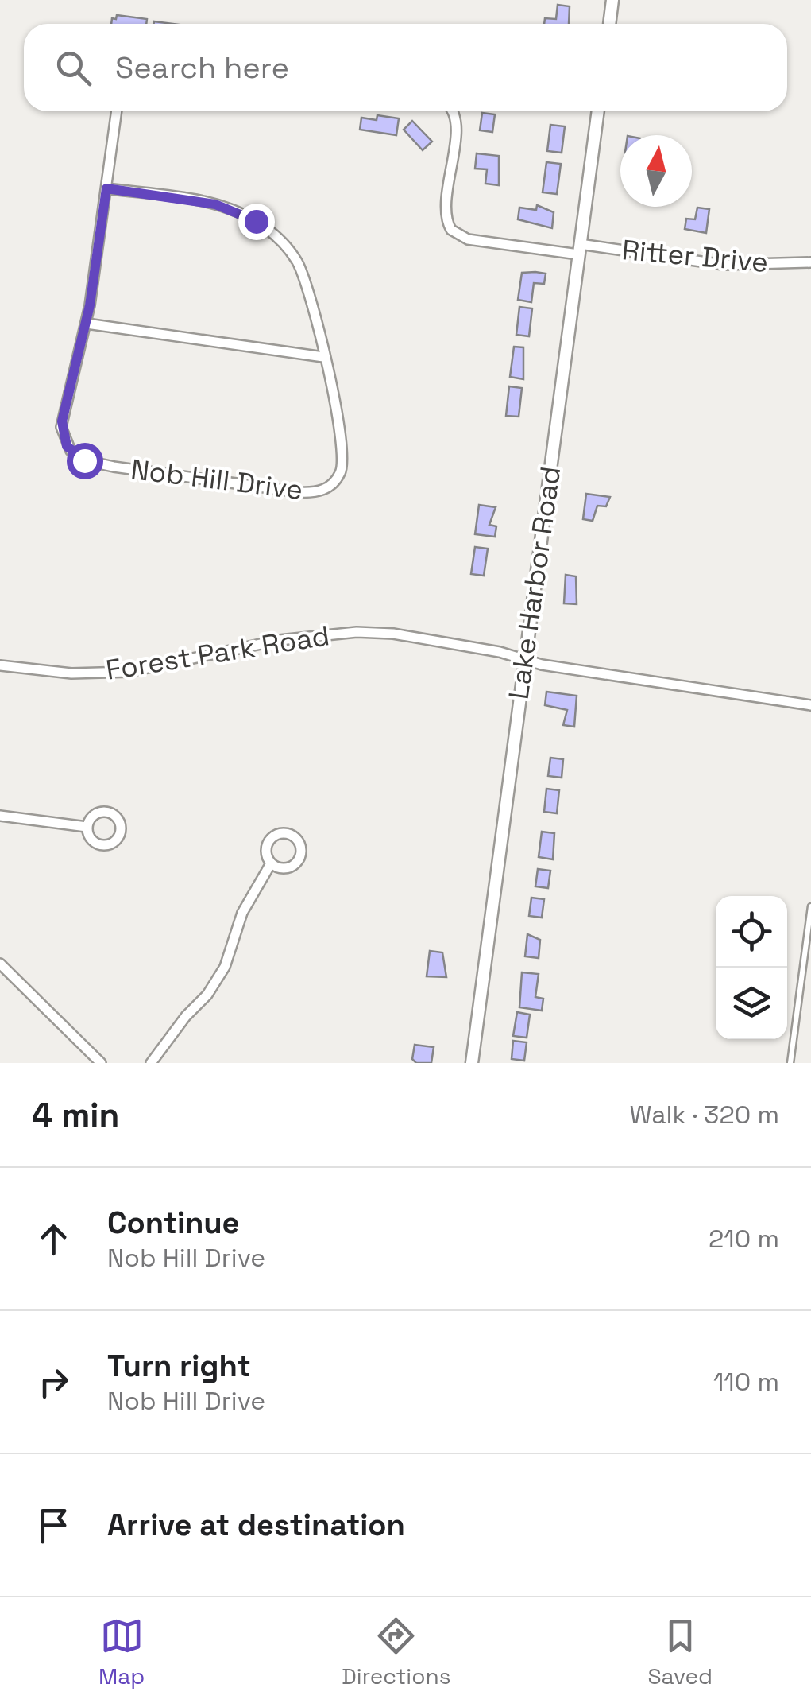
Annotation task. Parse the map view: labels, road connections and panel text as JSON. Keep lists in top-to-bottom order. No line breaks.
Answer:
{"streets":{"street":["Ritter Drive","Nob Hill Drive","Lake Harbor Road","Forest Park Road"]},"crossings":[["Ritter Drive","Lake Harbor Road"],["Lake Harbor Road","Forest Park Road"]],"north":"top","page":{"search":"Search here","heading":["4 min","Walk · 320 m"],"list":[["Continue","Nob Hill Drive","210 m"],["Turn right","Nob Hill Drive","110 m"],"Arrive at destination"],"nav":["Map","Directions","Saved"]}}
